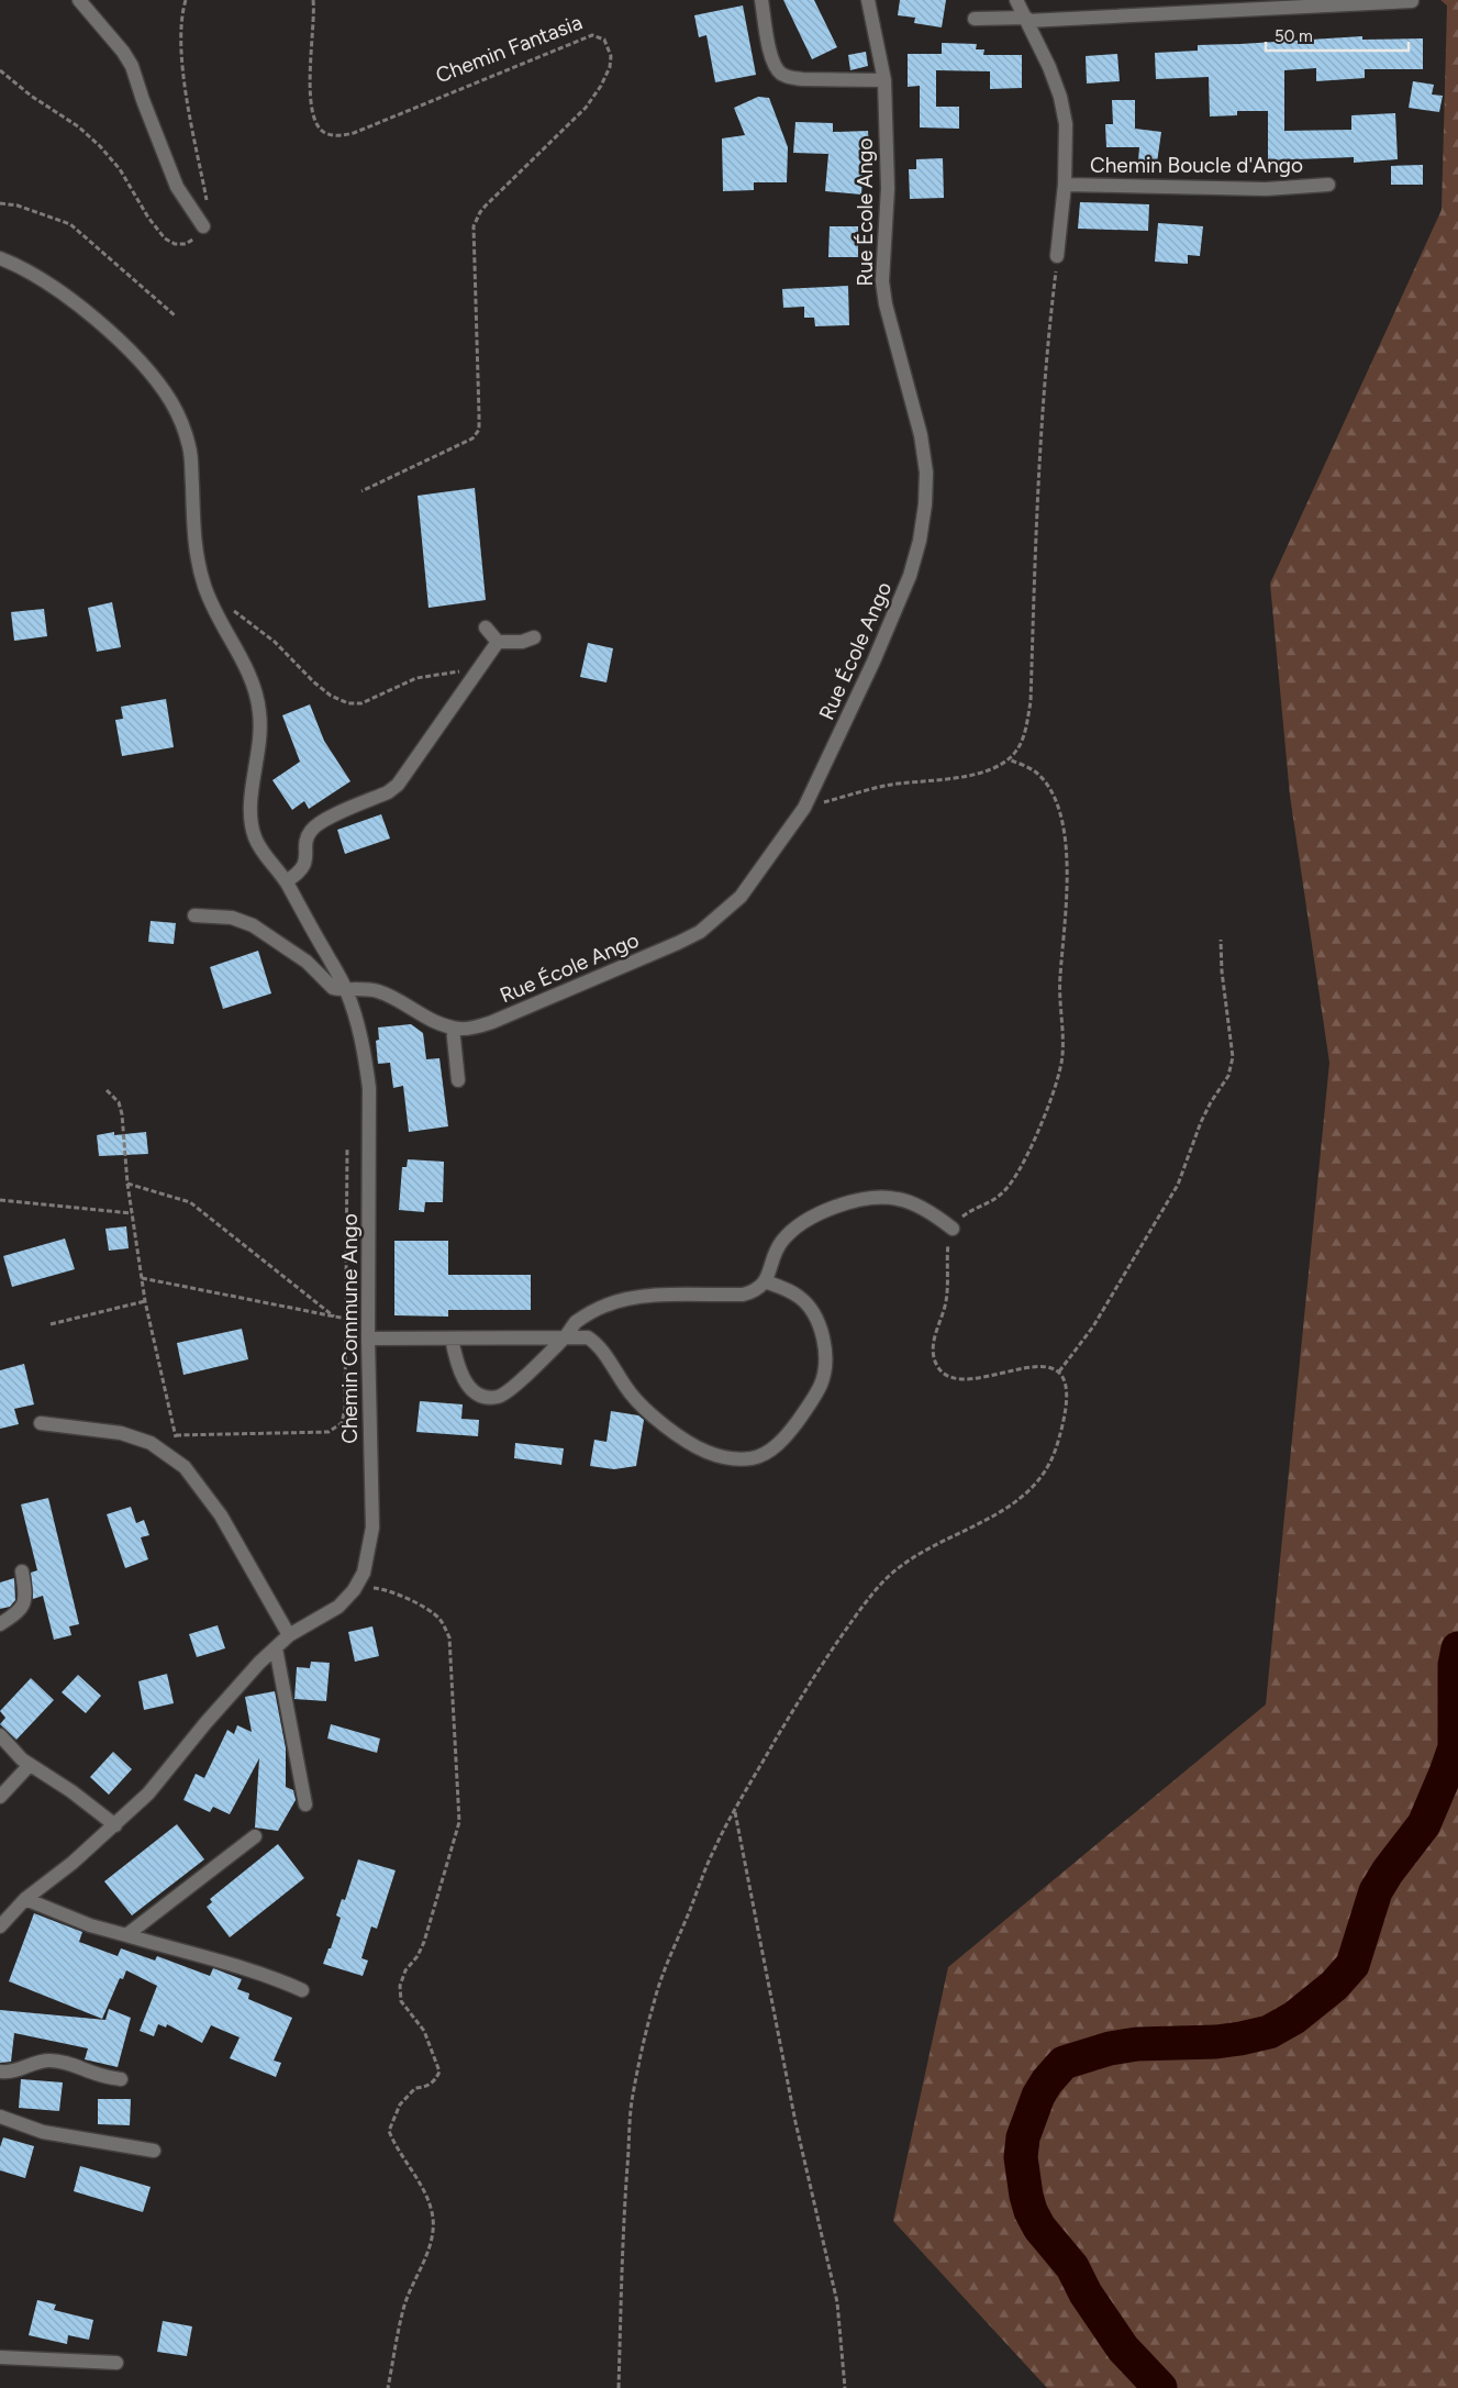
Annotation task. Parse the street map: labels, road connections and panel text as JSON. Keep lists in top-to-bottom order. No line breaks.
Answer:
{"streets":{"street":["Chemin Boucle d'Ango","Rue École Ango","Chemin Commune Ango"],"path":["Chemin Fantasia"]},"crossings":[["Rue École Ango","Chemin Commune Ango"]],"scale_bar":"50 m"}
